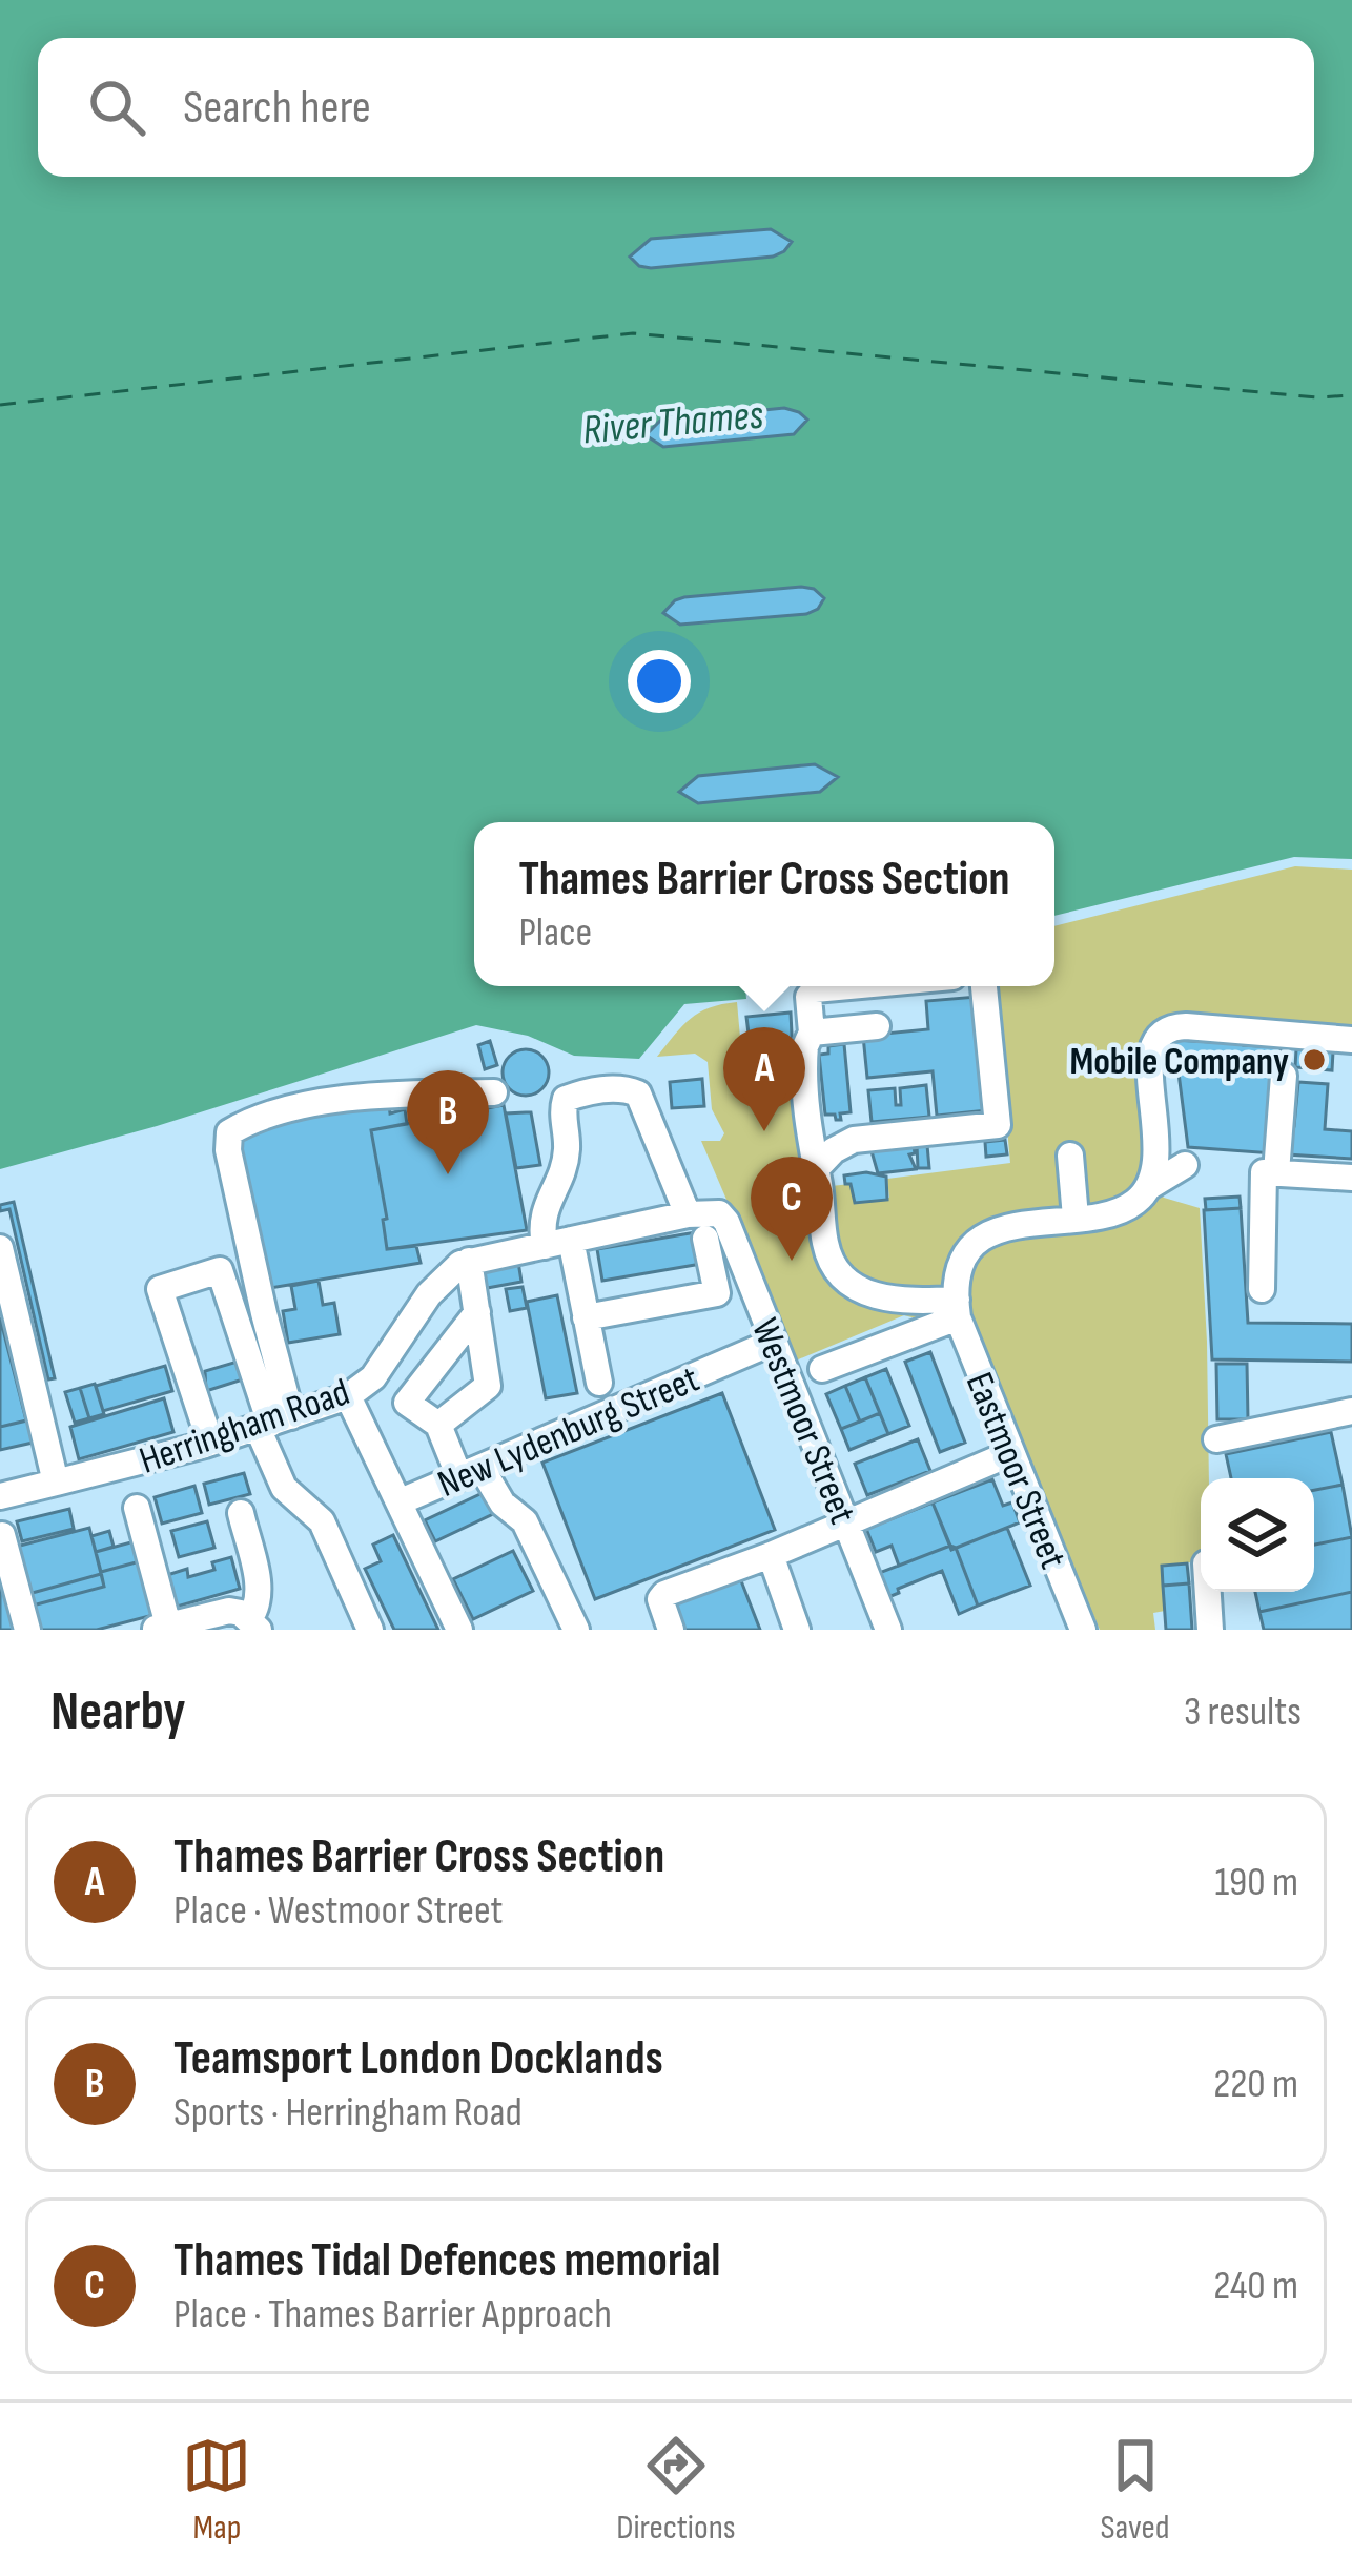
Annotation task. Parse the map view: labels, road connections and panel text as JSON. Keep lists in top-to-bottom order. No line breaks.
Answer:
{"streets":{"street":["Westmoor Street","Herringham Road","New Lydenburg Street","Eastmoor Street"]},"crossings":[["Westmoor Street","New Lydenburg Street"],["Herringham Road","New Lydenburg Street"]],"water":["River Thames"],"places":["Mobile Company"],"page":{"search":"Search here","popup":["Thames Barrier Cross Section","Place"],"pins":["A","B","C"],"heading":["Nearby","3 results"],"list":[{"mark":"A","name":"Thames Barrier Cross Section","note":"Place · Westmoor Street","value":"190 m"},{"mark":"B","name":"Teamsport London Docklands","note":"Sports · Herringham Road","value":"220 m"},{"mark":"C","name":"Thames Tidal Defences memorial","note":"Place · Thames Barrier Approach","value":"240 m"}],"nav":["Map","Directions","Saved"]}}
